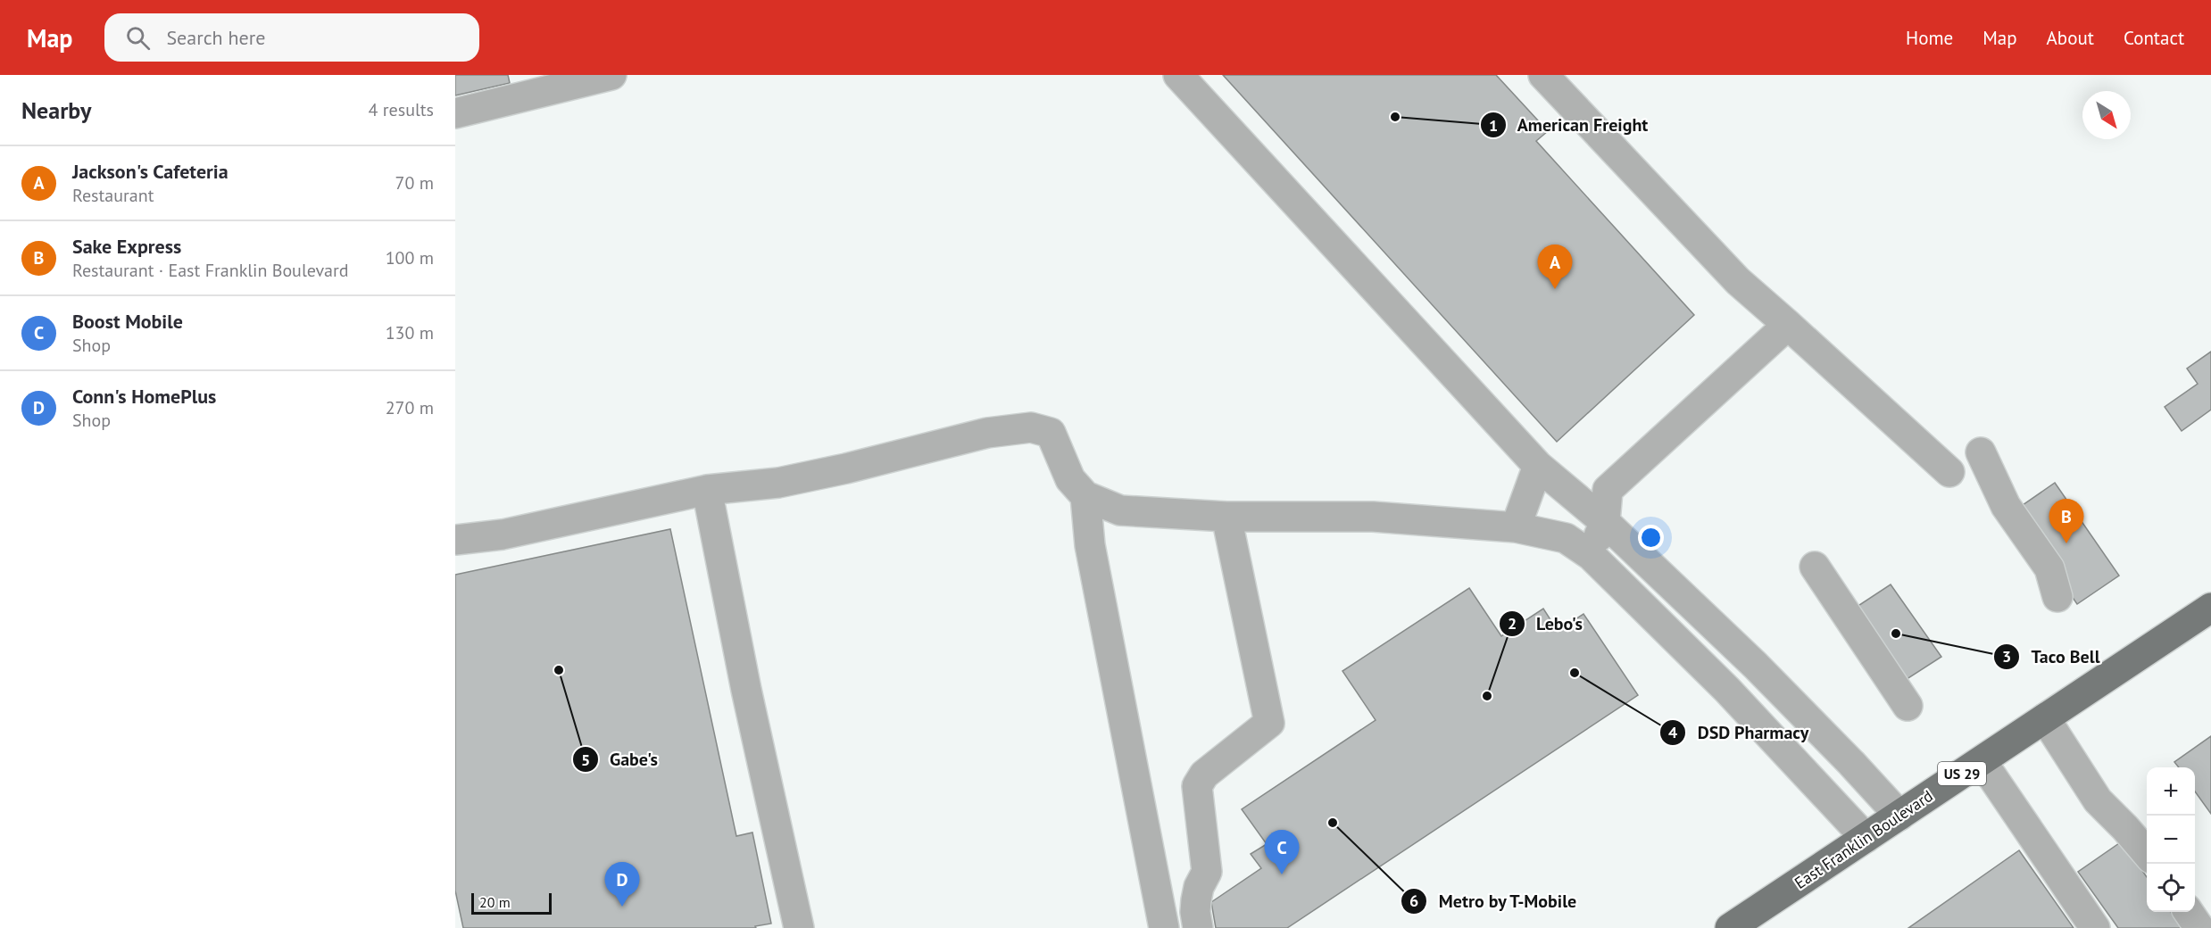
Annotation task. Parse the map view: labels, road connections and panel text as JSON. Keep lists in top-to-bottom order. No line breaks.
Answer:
{"streets":{"main road":["US 29","East Franklin Boulevard"]},"places":["American Freight","Taco Bell","Gabe's","DSD Pharmacy","Lebo's","Metro by T-Mobile"],"scale_bar":"20 m","north":"bottom right","page":{"header":"Map","search":"Search here","nav":["Home","Map","About","Contact"],"heading":["Nearby","4 results"],"list":[{"mark":"A","name":"Jackson's Cafeteria","note":"Restaurant","value":"70 m"},{"mark":"B","name":"Sake Express","note":"Restaurant · East Franklin Boulevard","value":"100 m"},{"mark":"C","name":"Boost Mobile","note":"Shop","value":"130 m"},{"mark":"D","name":"Conn's HomePlus","note":"Shop","value":"270 m"}],"pins":["A","B","C","D"],"map_buttons":["+","−"],"scale":"20 m"}}
